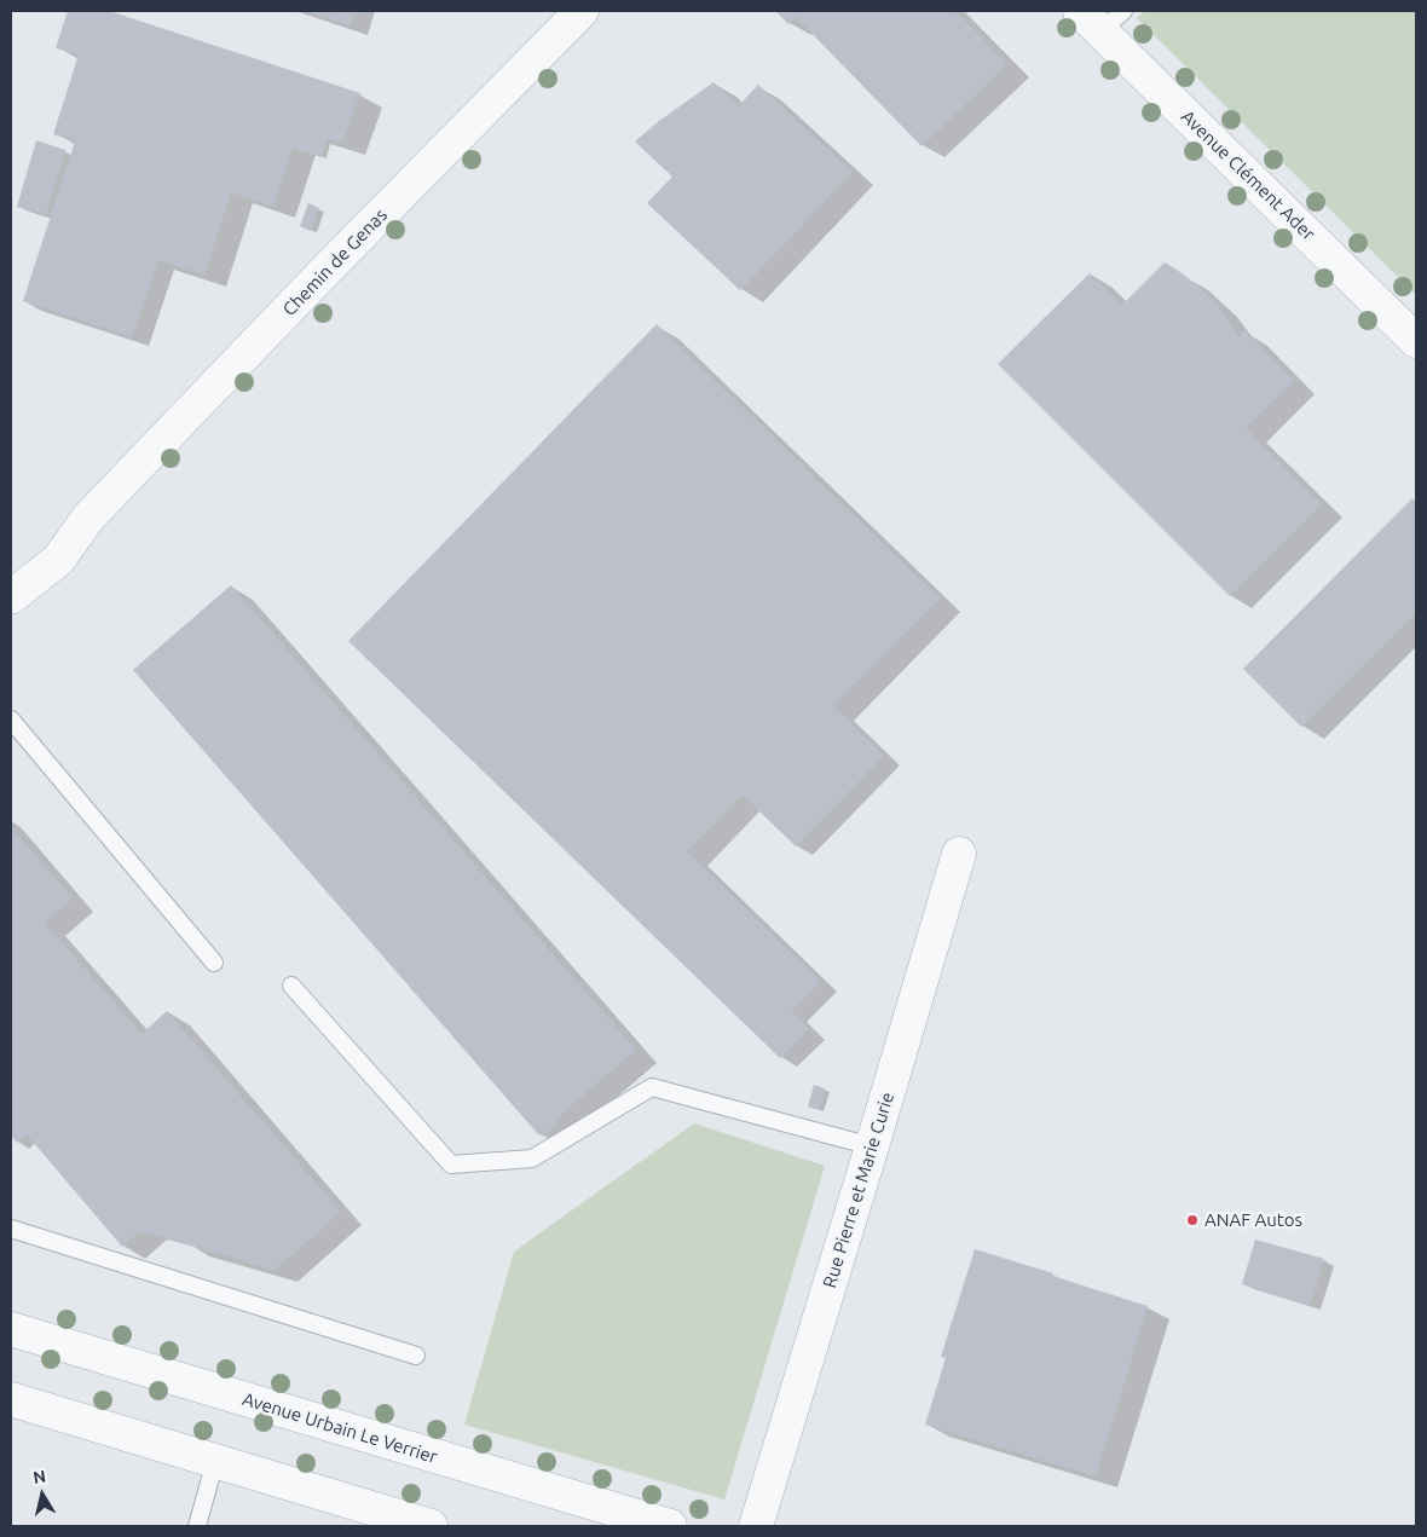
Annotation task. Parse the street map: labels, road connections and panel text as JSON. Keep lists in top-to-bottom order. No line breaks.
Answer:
{"streets":{"street":["Avenue Clément Ader","Chemin de Genas","Rue Pierre et Marie Curie","Avenue Urbain Le Verrier"]},"places":["ANAF Autos"],"north":"top"}
